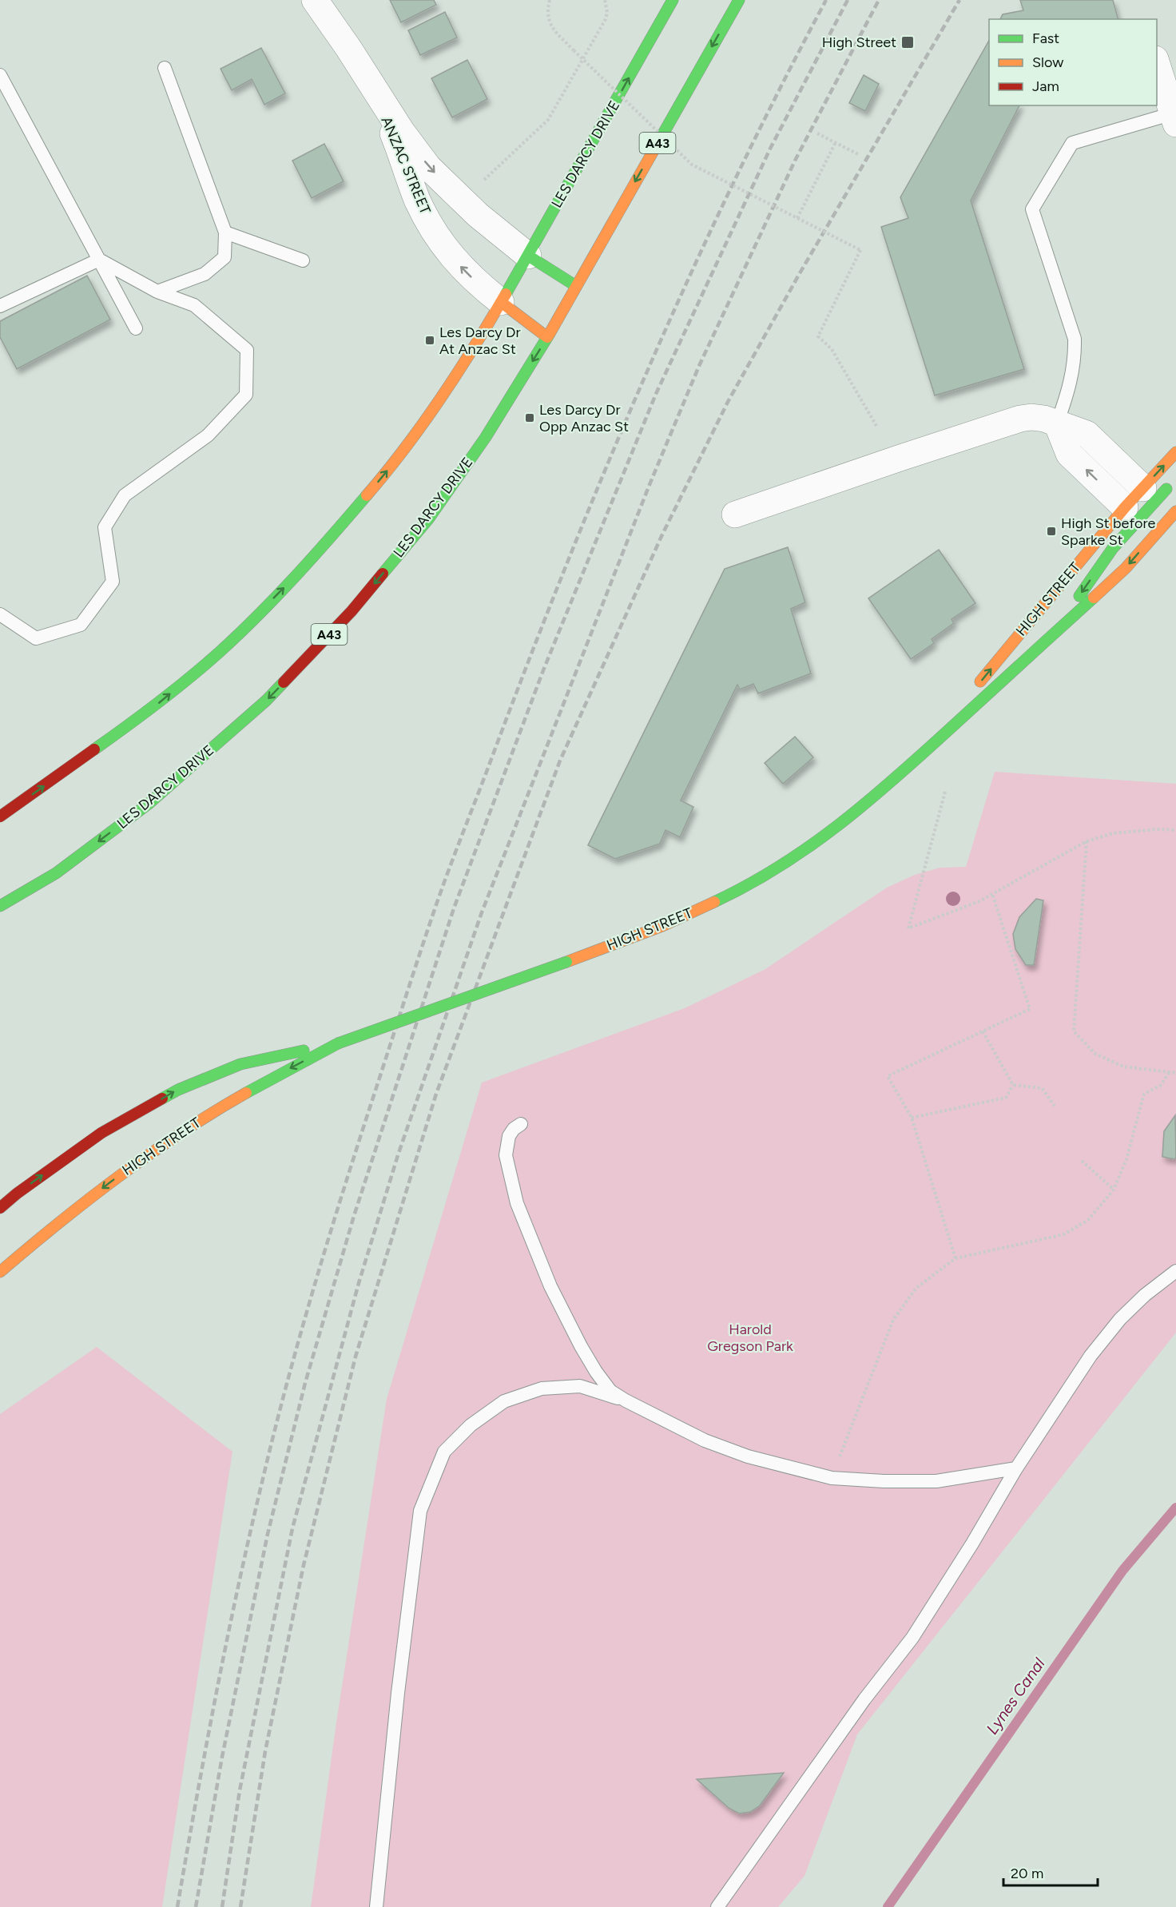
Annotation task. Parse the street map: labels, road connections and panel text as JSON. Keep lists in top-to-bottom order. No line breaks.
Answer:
{"streets":{"main road":["A43","LES DARCY DRIVE","HIGH STREET"],"street":["ANZAC STREET"]},"crossings":[["LES DARCY DRIVE","ANZAC STREET"]],"water":["Lynes Canal"],"parks":["Harold Gregson Park"],"places":{"transit":["High Street","Les Darcy Dr At Anzac St","Les Darcy Dr Opp Anzac St","High St before Sparke St"]},"legend":["Fast","Slow","Jam"],"scale_bar":"20 m"}
